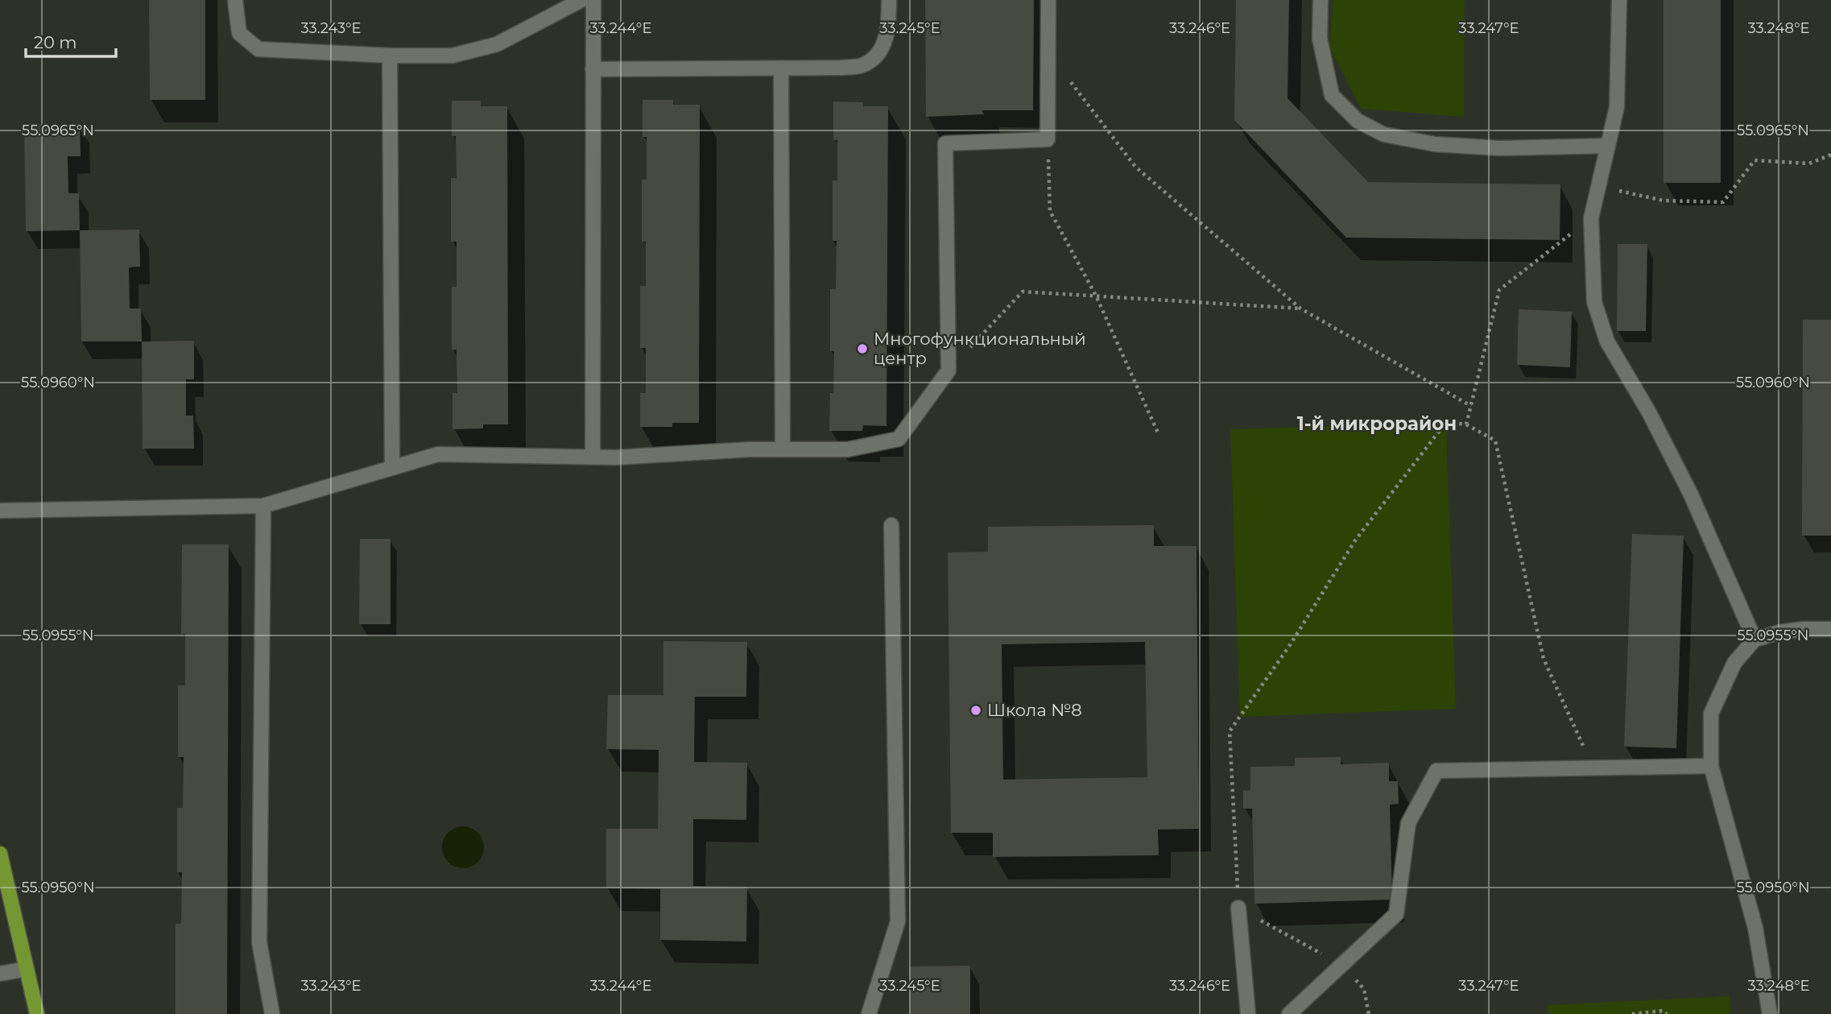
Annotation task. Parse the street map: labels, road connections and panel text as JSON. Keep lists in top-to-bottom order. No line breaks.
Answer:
{"districts":["1-й микрорайон"],"places":["Многофункциональный центр","Школа №8"],"scale_bar":"20 m","coordinates":["33.243°E","33.244°E","33.245°E","33.246°E","33.247°E","33.248°E","55.0965°N","55.0960°N","55.0955°N","55.0950°N"]}
